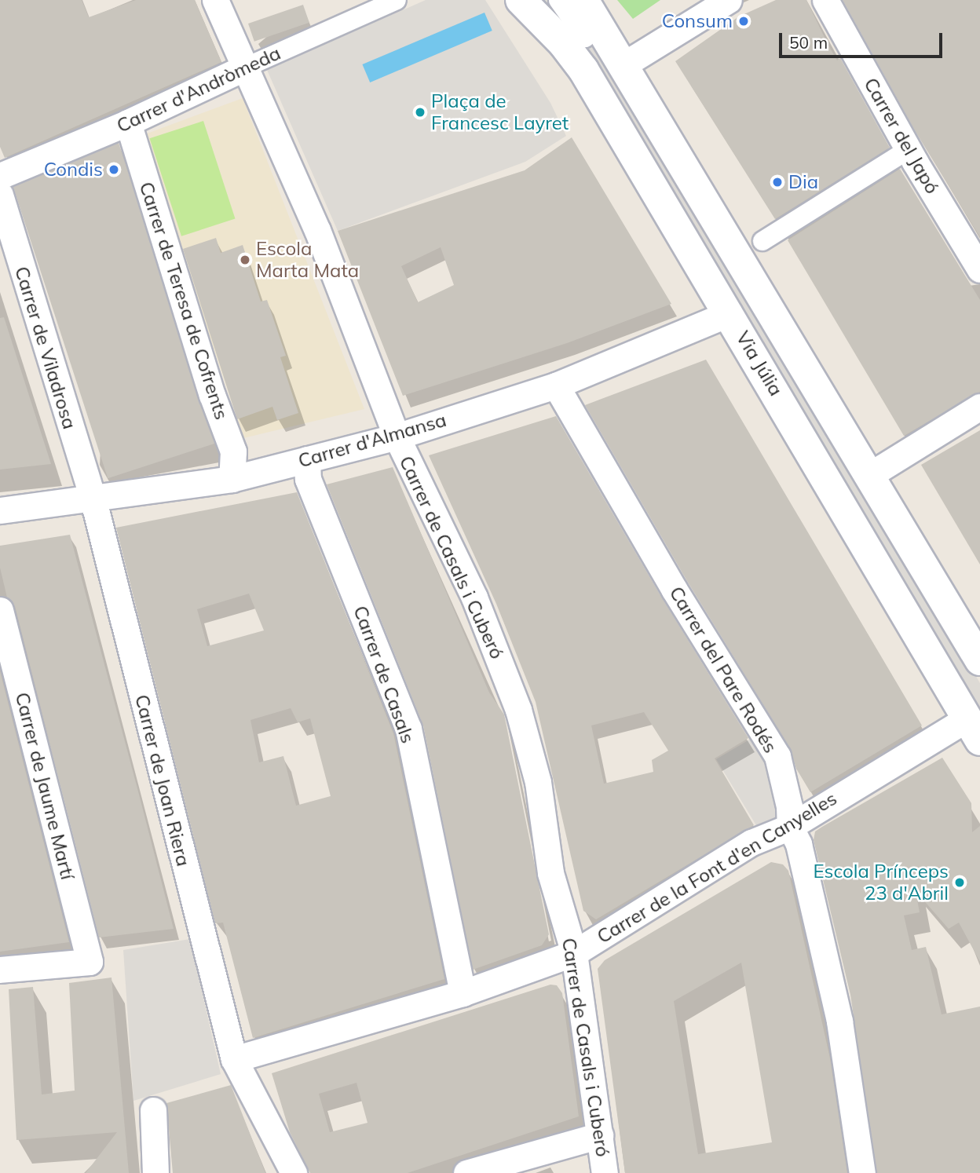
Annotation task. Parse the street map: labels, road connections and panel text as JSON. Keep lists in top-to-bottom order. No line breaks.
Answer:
{"streets":{"street":["Carrer d'Andròmeda","Carrer del Japó","Carrer de Teresa de Cofrents","Carrer de Viladrosa","Via Júlia","Carrer d'Almansa","Carrer de Casals i Cuberó","Carrer del Pare Rodés","Carrer de Casals","Carrer de Joan Riera","Carrer de Jaume Martí","Carrer de la Font d'en Canyelles"]},"crossings":[["Carrer d'Andròmeda","Carrer de Teresa de Cofrents"],["Carrer d'Andròmeda","Carrer de Casals i Cuberó"],["Carrer de Teresa de Cofrents","Carrer d'Almansa"],["Carrer de Viladrosa","Carrer d'Almansa"],["Carrer de Viladrosa","Carrer de Joan Riera"],["Via Júlia","Carrer d'Almansa"],["Via Júlia","Carrer de la Font d'en Canyelles"],["Carrer d'Almansa","Carrer de Casals i Cuberó"],["Carrer d'Almansa","Carrer del Pare Rodés"],["Carrer d'Almansa","Carrer de Casals"],["Carrer d'Almansa","Carrer de Joan Riera"],["Carrer de Casals i Cuberó","Carrer de la Font d'en Canyelles"],["Carrer del Pare Rodés","Carrer de la Font d'en Canyelles"],["Carrer de Casals","Carrer de la Font d'en Canyelles"],["Carrer de Joan Riera","Carrer de la Font d'en Canyelles"]],"places":["Consum","Plaça de Francesc Layret","Condis","Dia","Escola Marta Mata","Escola Prínceps 23 d'Abril"],"scale_bar":"50 m"}
